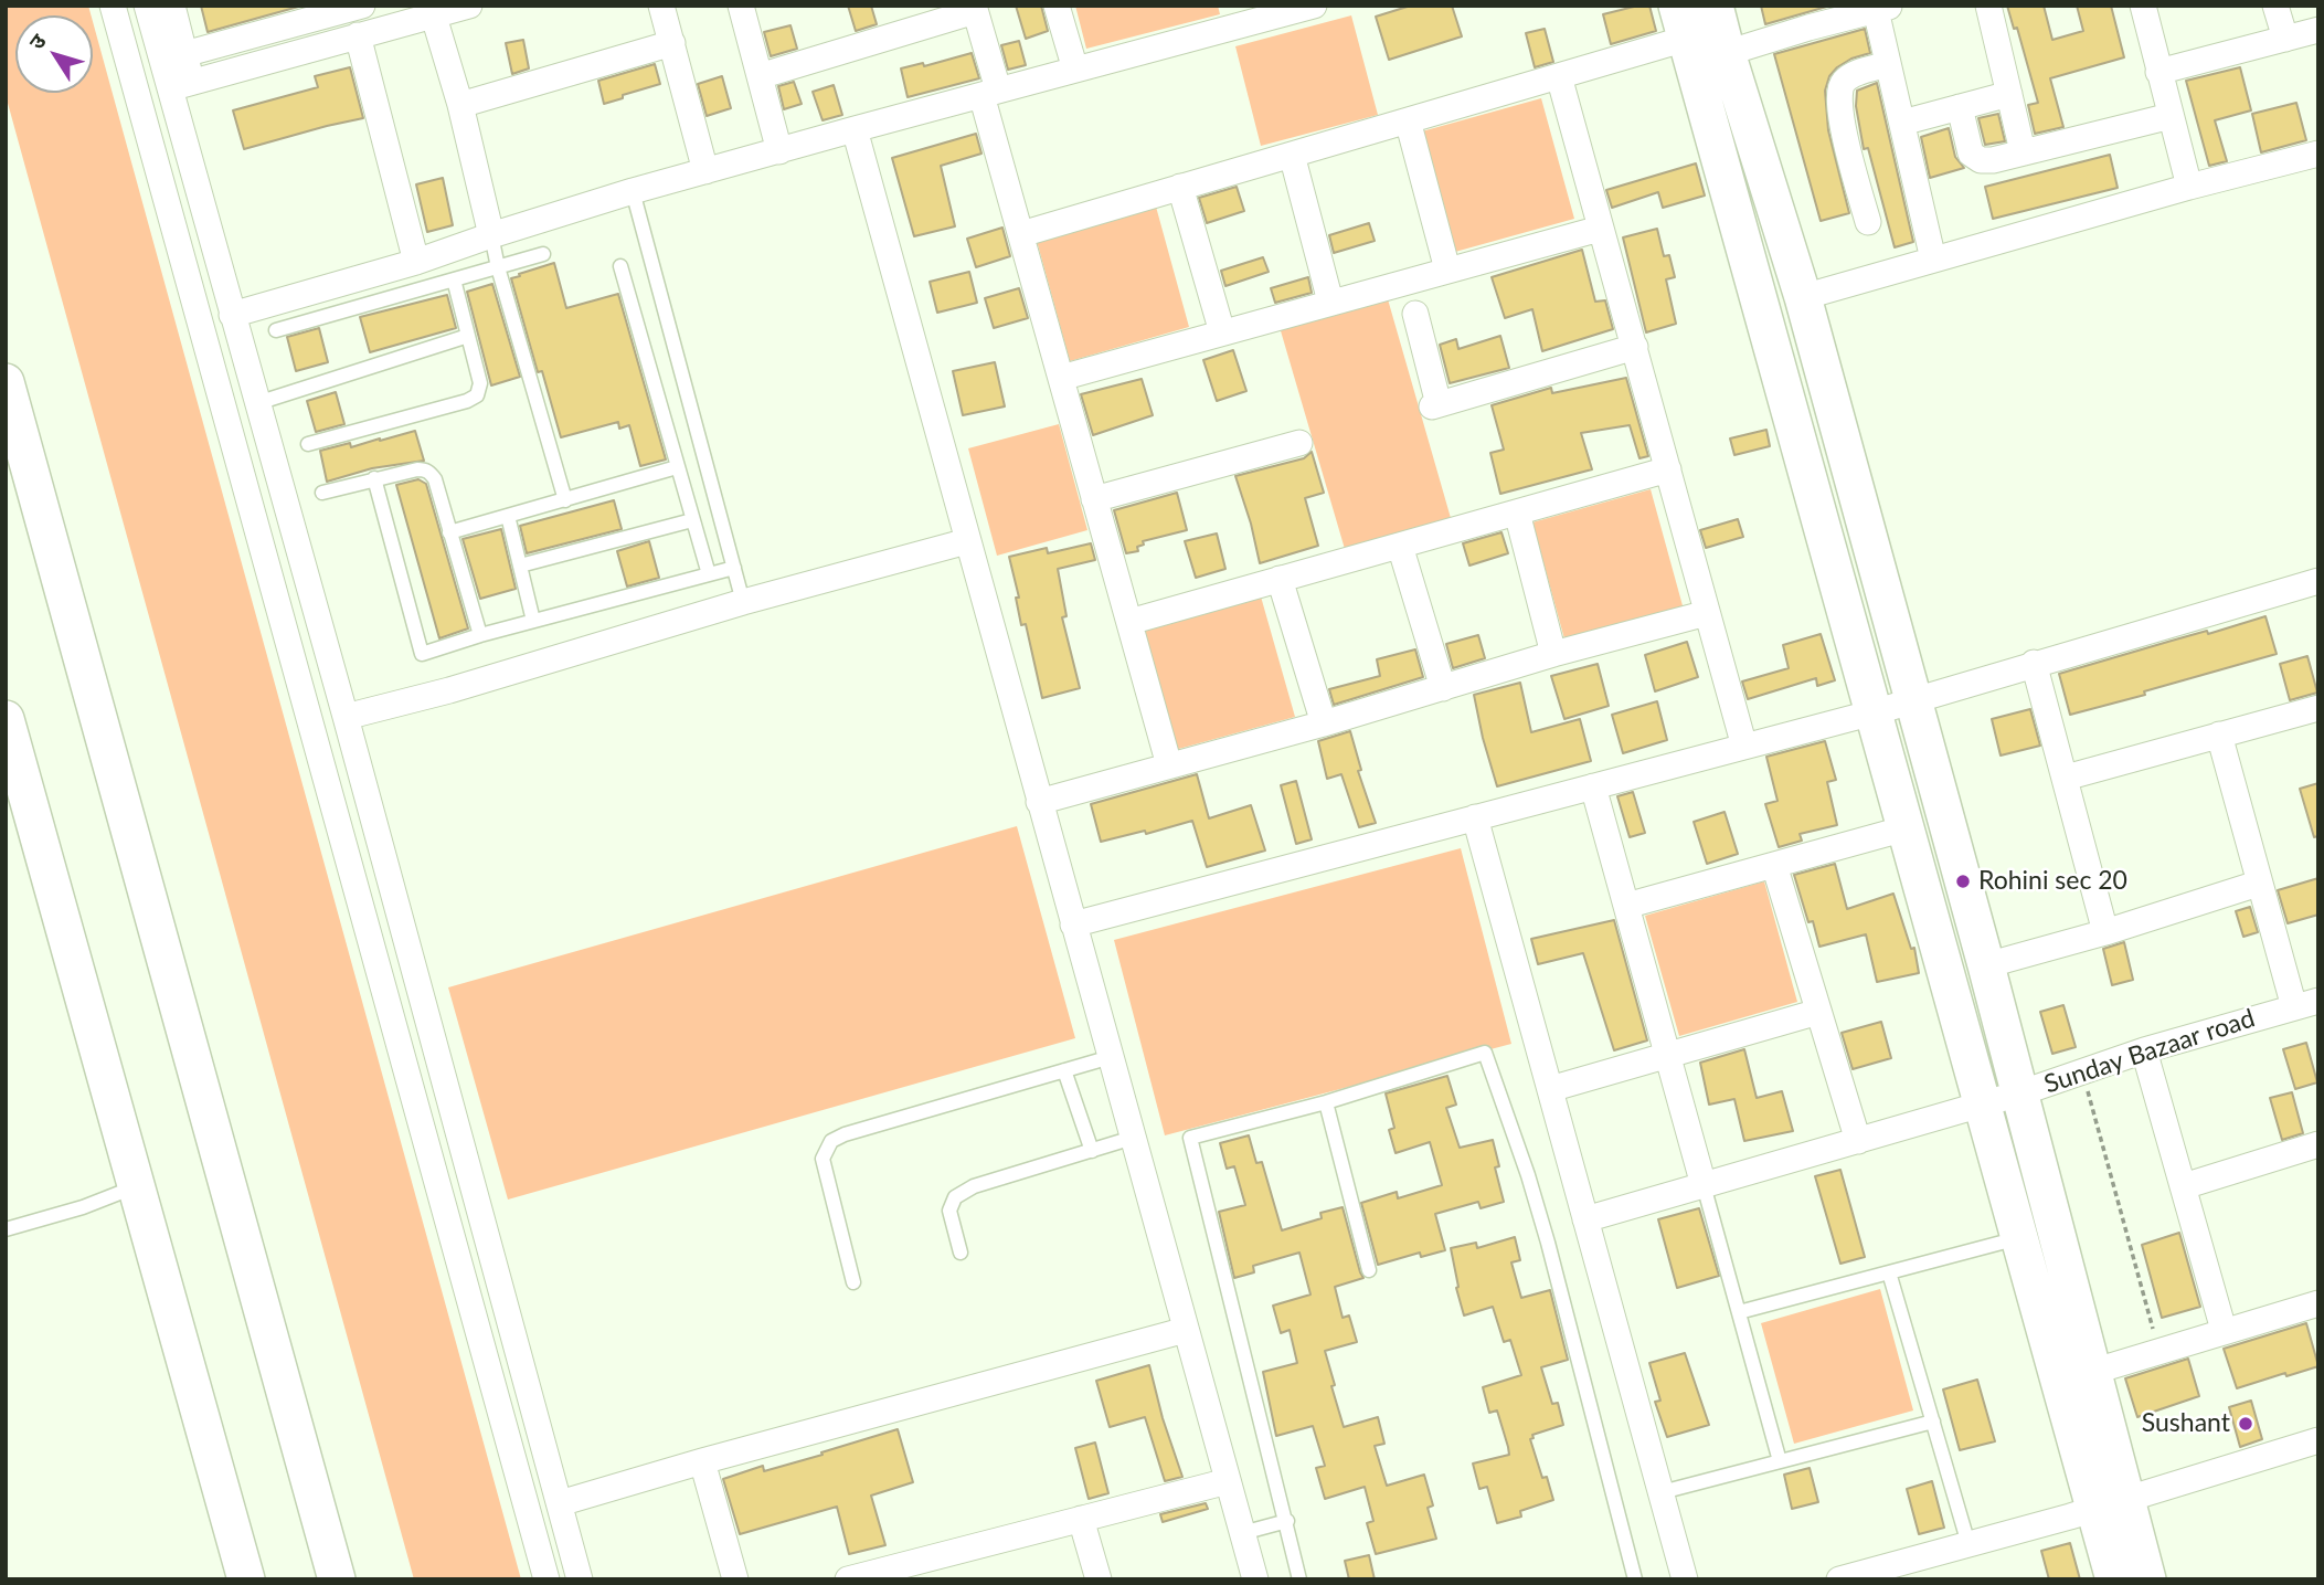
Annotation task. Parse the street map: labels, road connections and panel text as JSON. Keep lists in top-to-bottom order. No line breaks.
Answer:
{"streets":{"street":["Sunday Bazaar road"]},"places":["Rohini sec 20","Sushant"],"north":"top left"}
